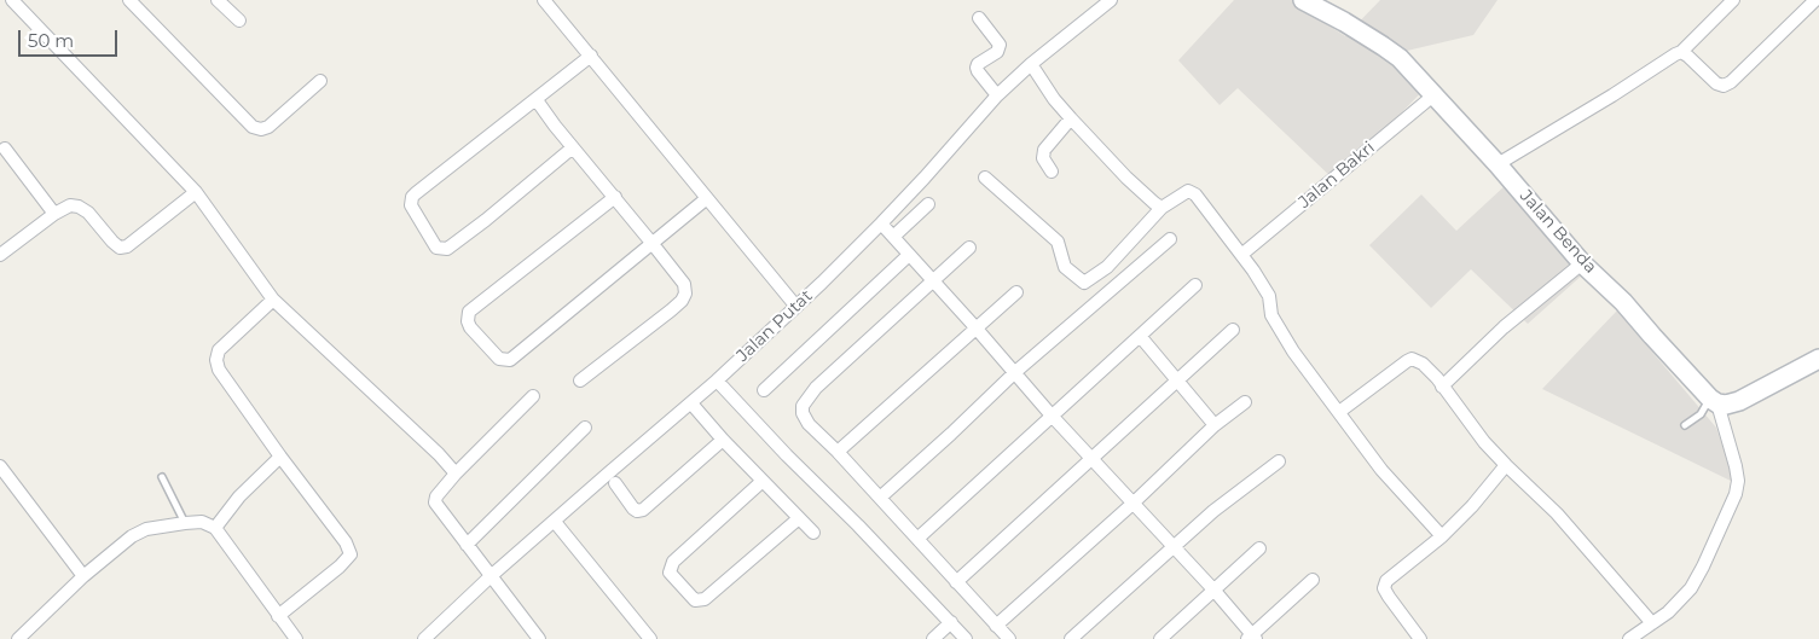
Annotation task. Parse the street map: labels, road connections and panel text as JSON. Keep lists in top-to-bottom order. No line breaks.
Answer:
{"streets":{"street":["Jalan Bakri","Jalan Benda","Jalan Putat"]},"crossings":[["Jalan Bakri","Jalan Benda"]],"scale_bar":"50 m"}
